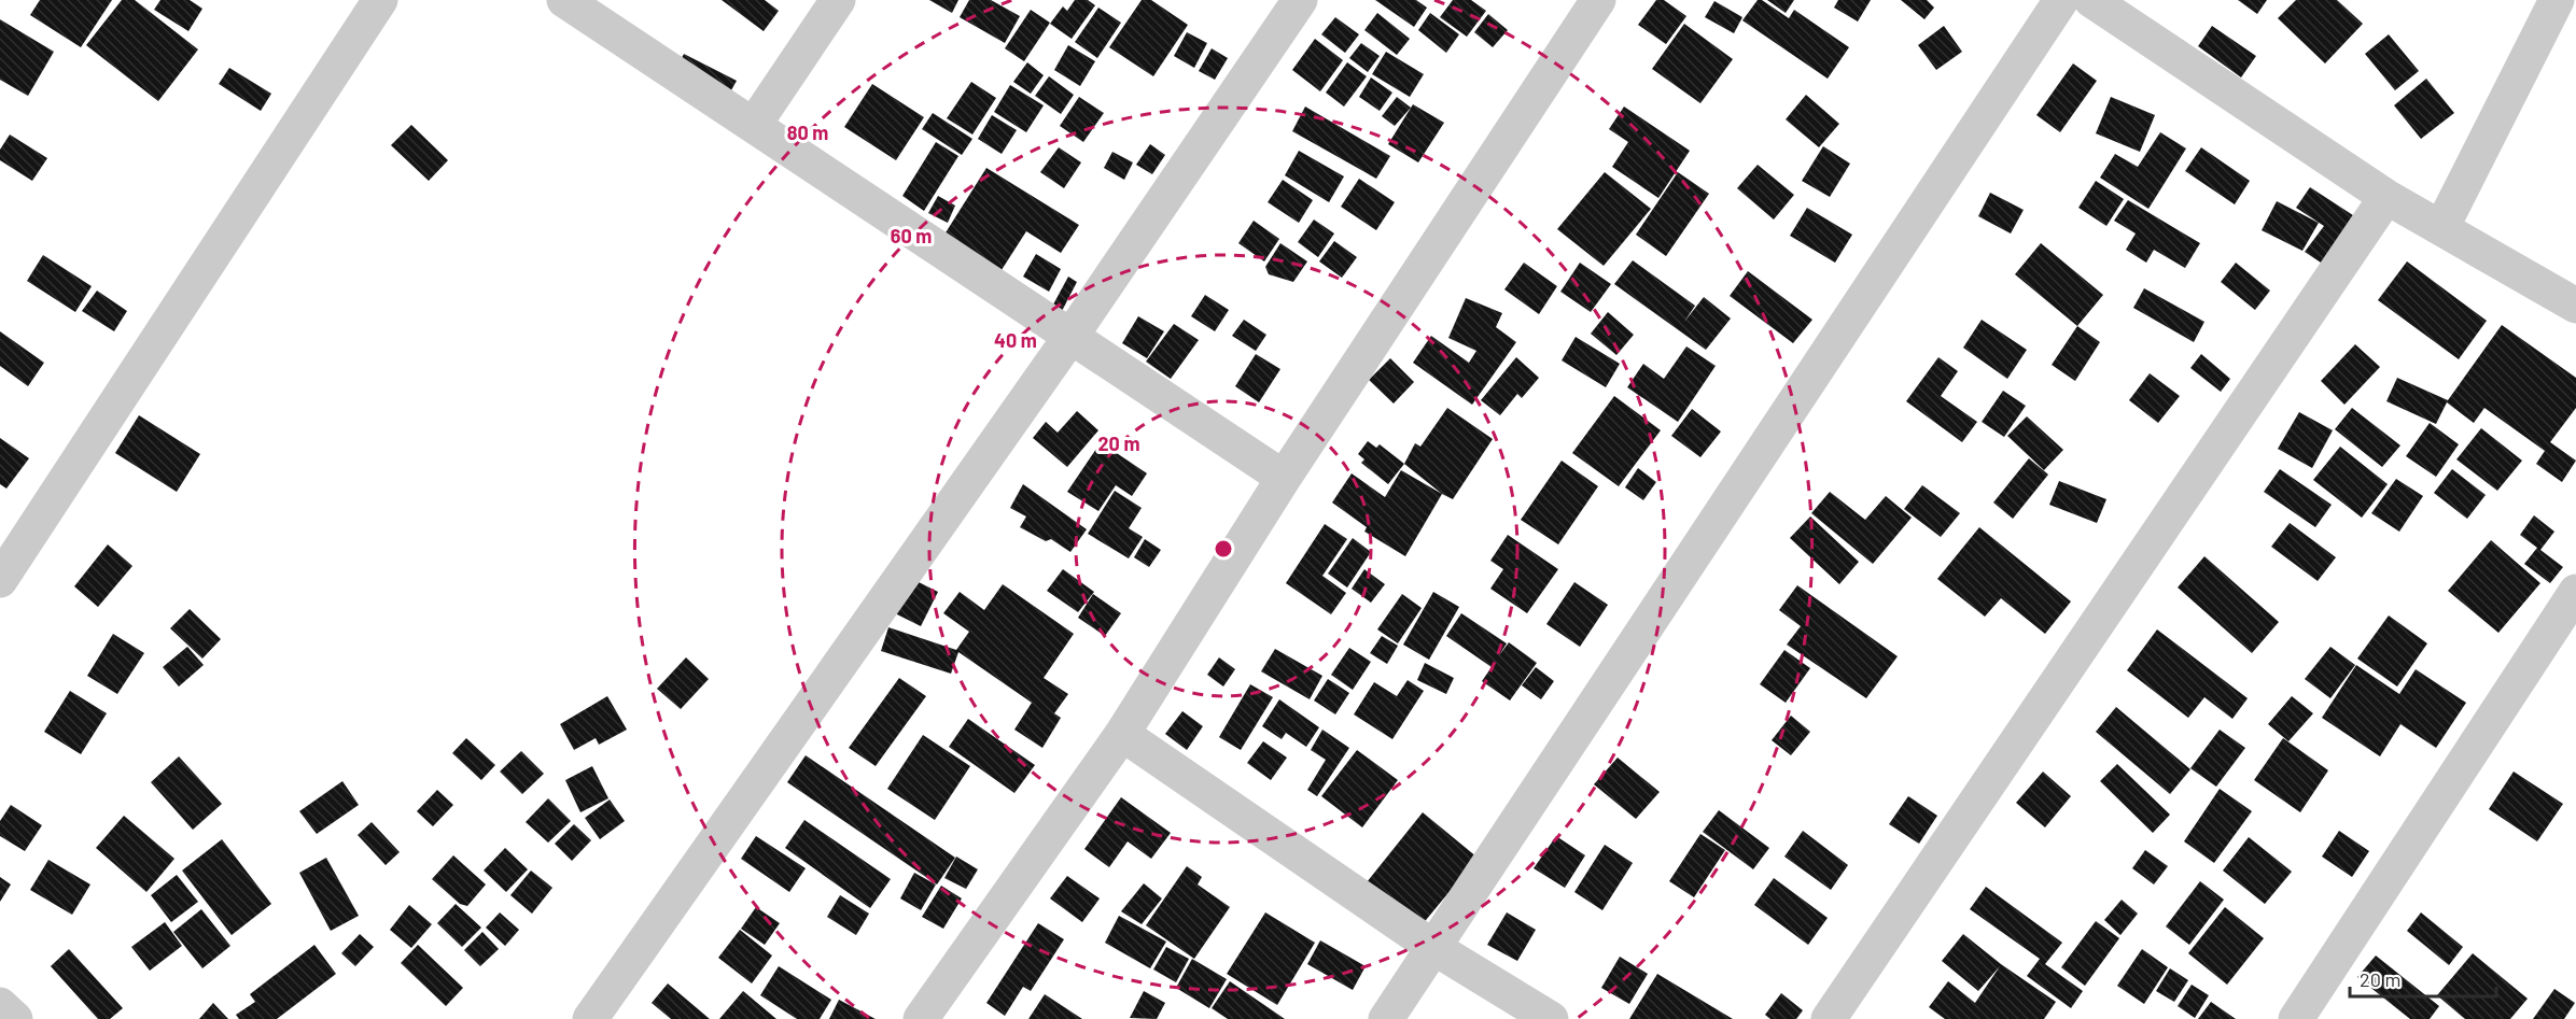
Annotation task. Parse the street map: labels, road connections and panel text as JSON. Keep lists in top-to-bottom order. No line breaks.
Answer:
{"scale_bar":"20 m","rings":["80 m","60 m","40 m","20 m"]}
